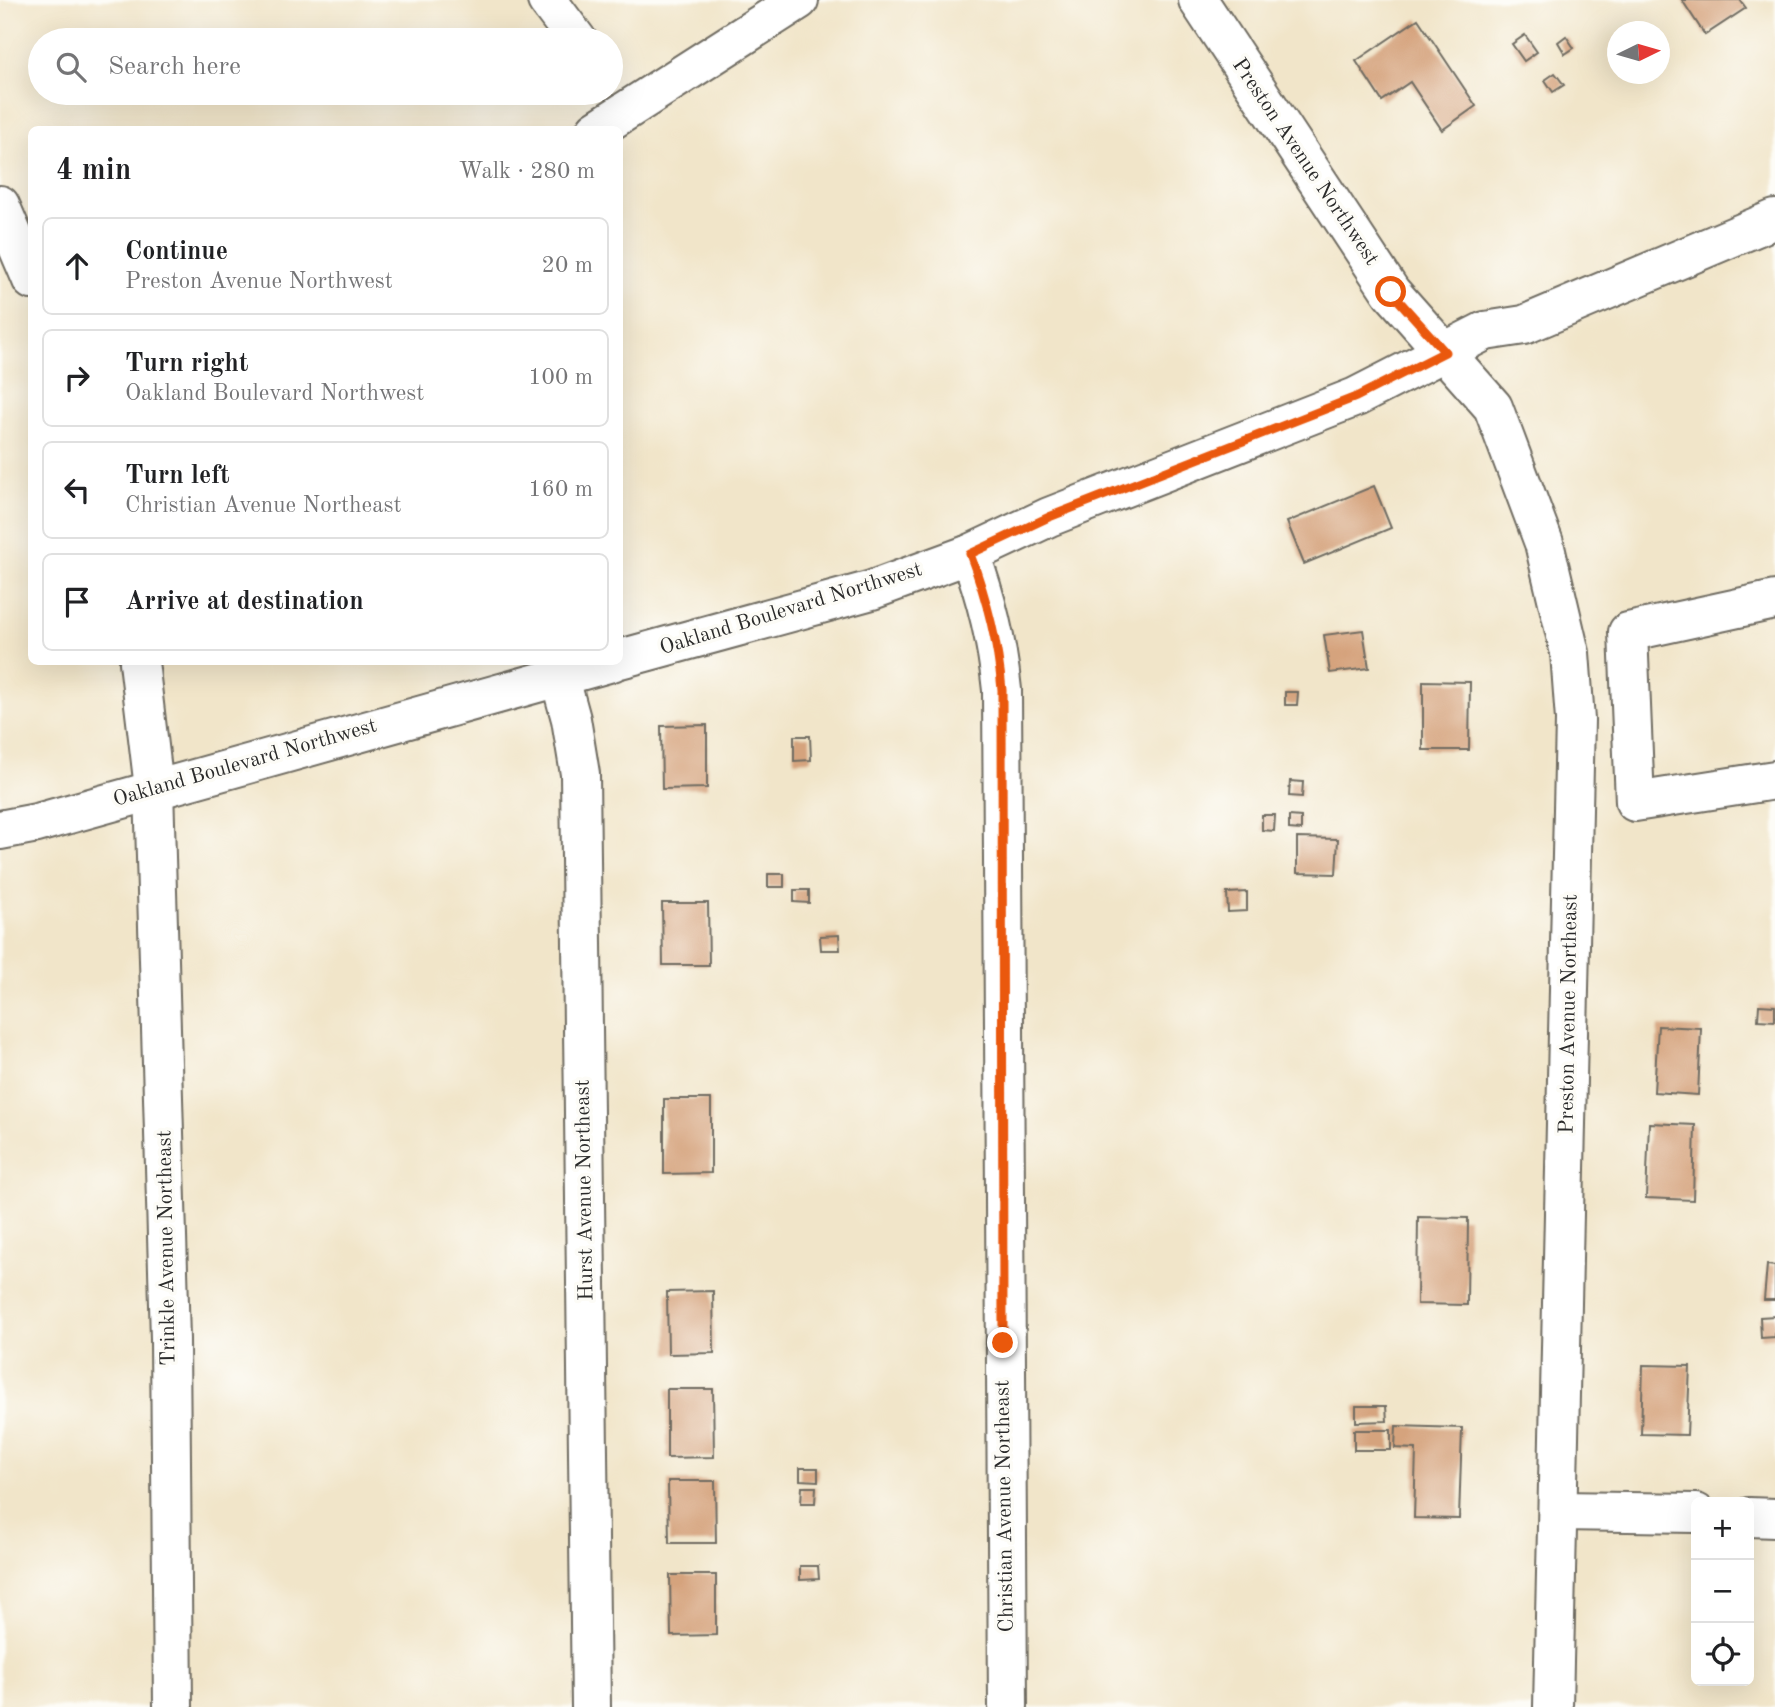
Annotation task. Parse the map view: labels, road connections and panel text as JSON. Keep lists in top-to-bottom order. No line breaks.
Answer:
{"streets":{"street":["Preston Avenue Northwest","Oakland Boulevard Northwest","Preston Avenue Northeast","Hurst Avenue Northeast","Trinkle Avenue Northeast","Christian Avenue Northeast"]},"crossings":[["Preston Avenue Northwest","Oakland Boulevard Northwest"],["Preston Avenue Northwest","Preston Avenue Northeast"],["Oakland Boulevard Northwest","Preston Avenue Northeast"],["Oakland Boulevard Northwest","Hurst Avenue Northeast"],["Oakland Boulevard Northwest","Trinkle Avenue Northeast"],["Oakland Boulevard Northwest","Christian Avenue Northeast"]],"north":"right","page":{"search":"Search here","heading":["4 min","Walk · 280 m"],"list":[["Continue","Preston Avenue Northwest","20 m"],["Turn right","Oakland Boulevard Northwest","100 m"],["Turn left","Christian Avenue Northeast","160 m"],"Arrive at destination"],"map_buttons":["+","−"]}}
